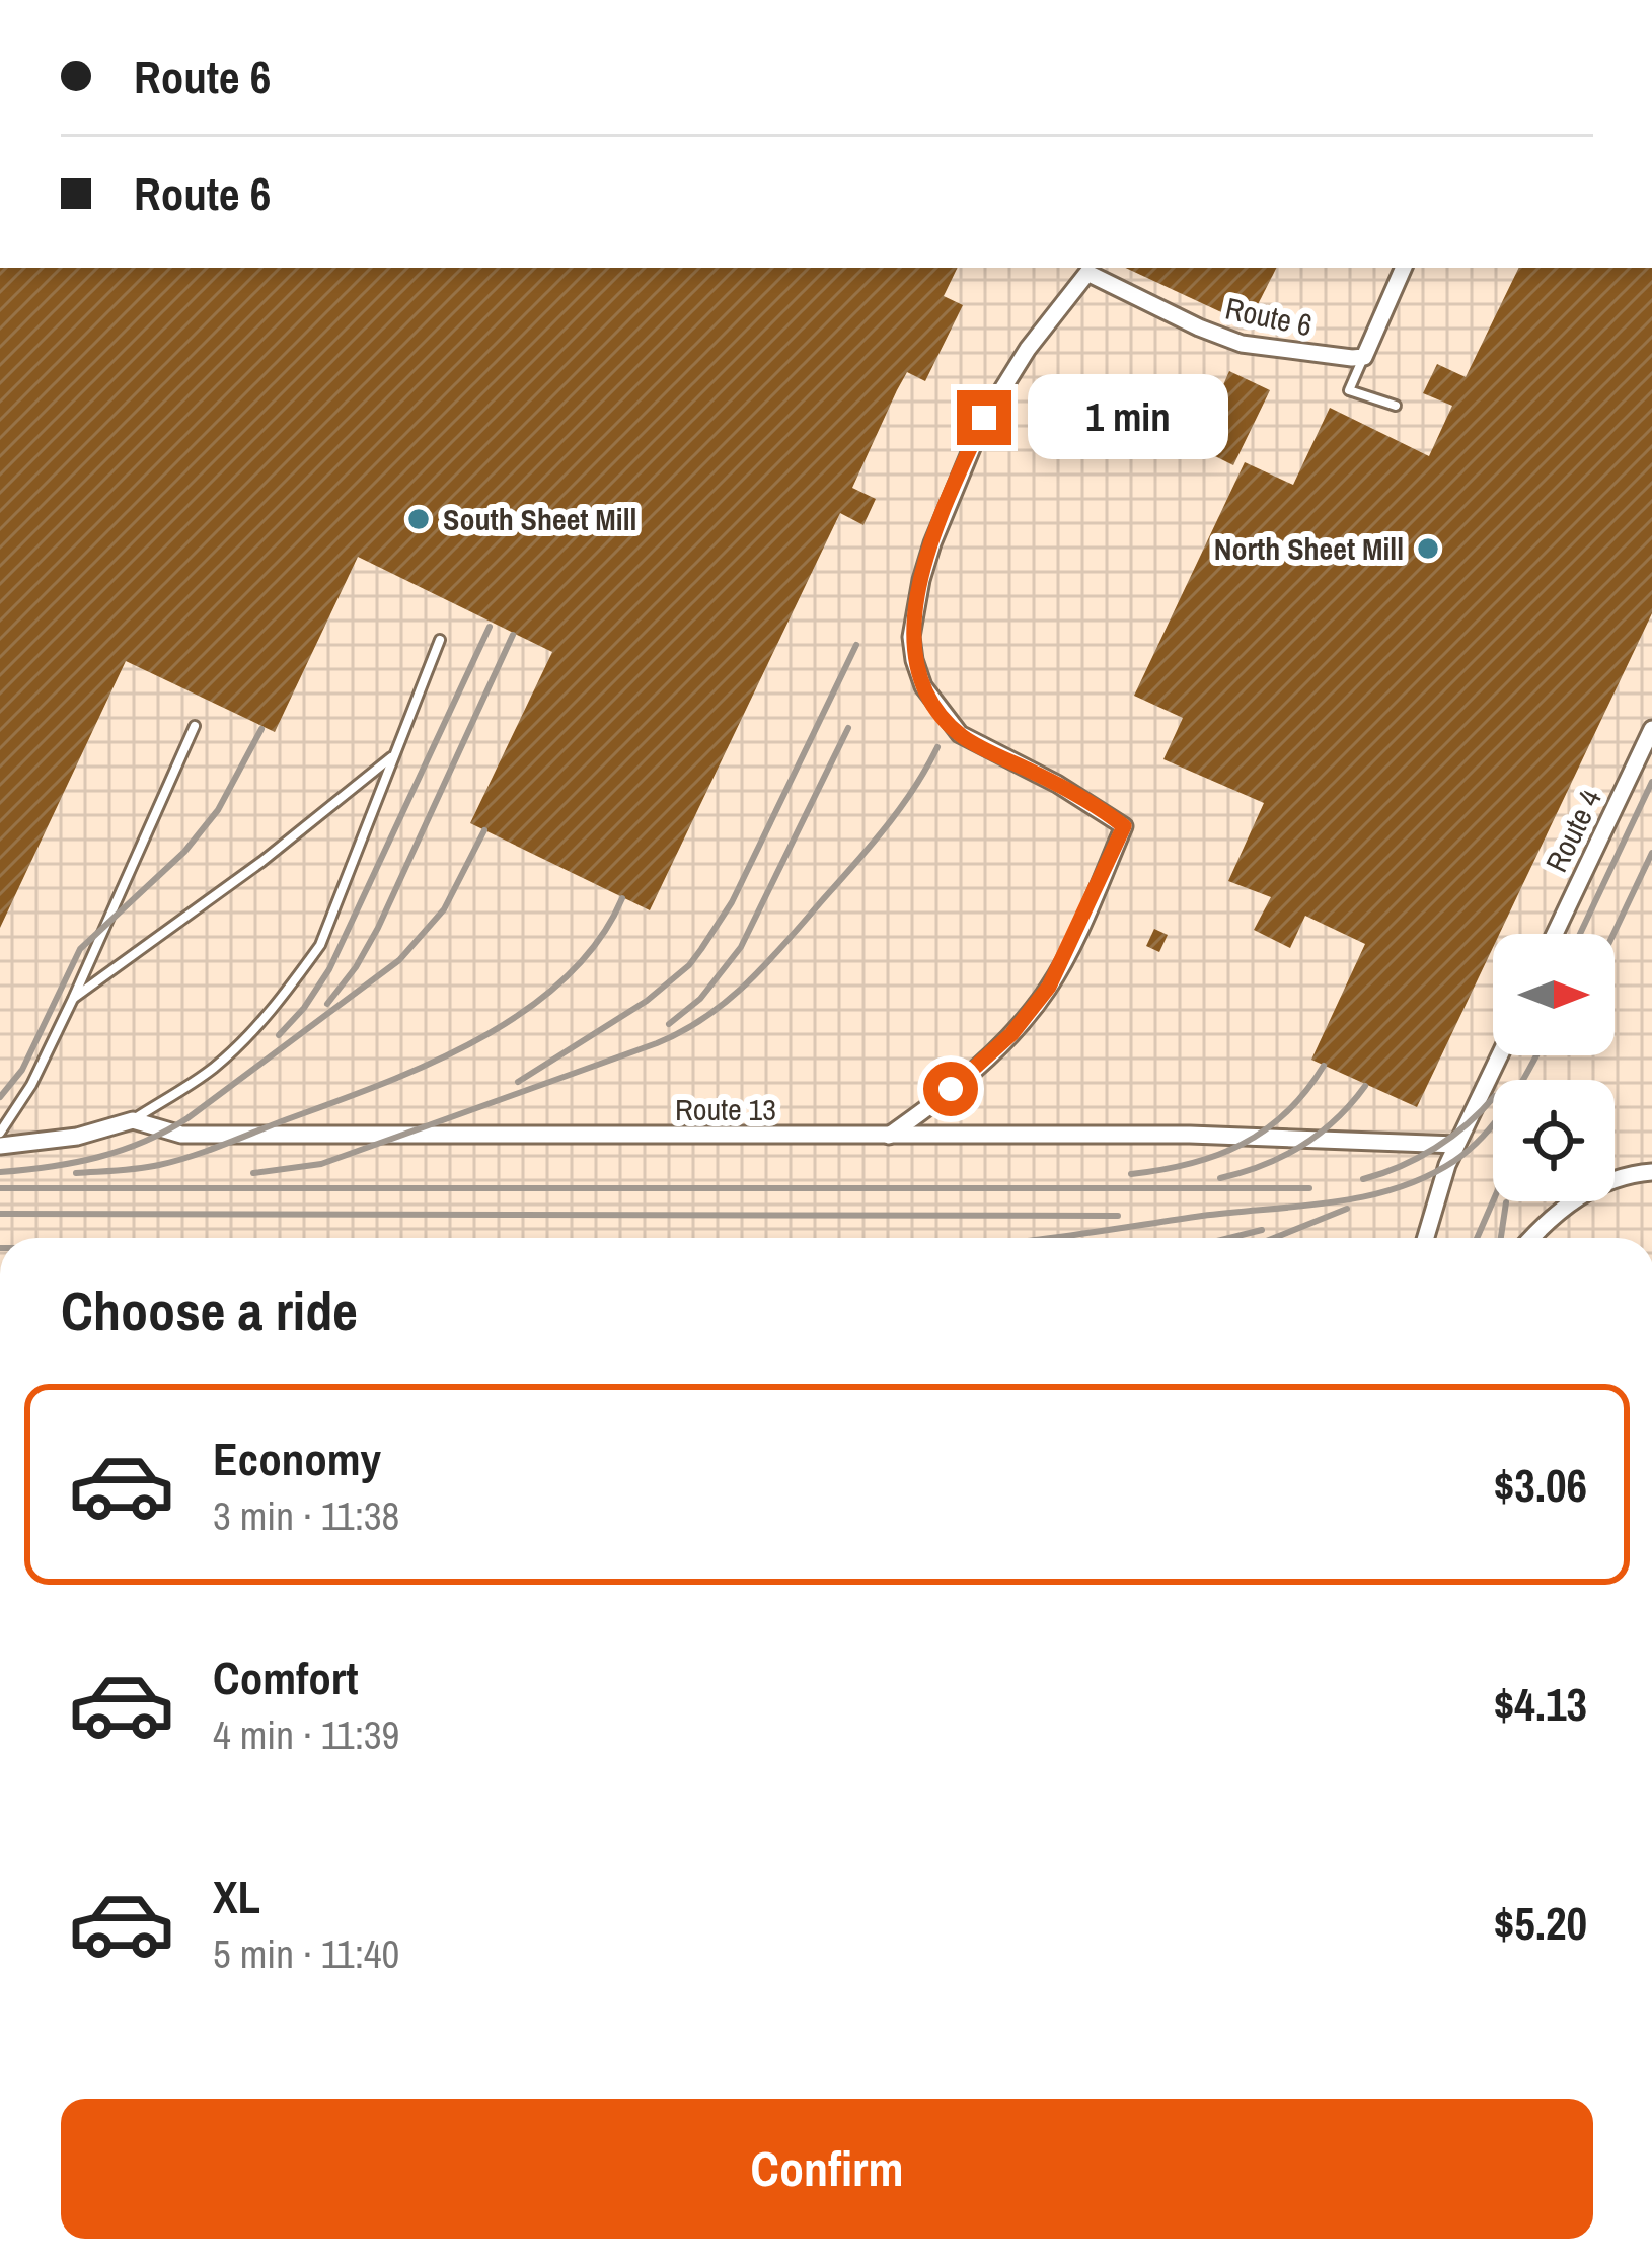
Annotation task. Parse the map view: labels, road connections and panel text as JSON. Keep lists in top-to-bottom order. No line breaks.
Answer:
{"streets":{"street":["Route 6","Route 4","Route 13"]},"crossings":[["Route 6","Route 13"]],"places":["South Sheet Mill","North Sheet Mill"],"north":"right","page":{"banner":["Route 6","Route 6"],"bubble":"1 min","heading":"Choose a ride","list":[{"name":"Economy","note":"3 min · 11:38","value":"$3.06"},{"name":"Comfort","note":"4 min · 11:39","value":"$4.13"},{"name":"XL","note":"5 min · 11:40","value":"$5.20"}],"buttons":"Confirm"}}
